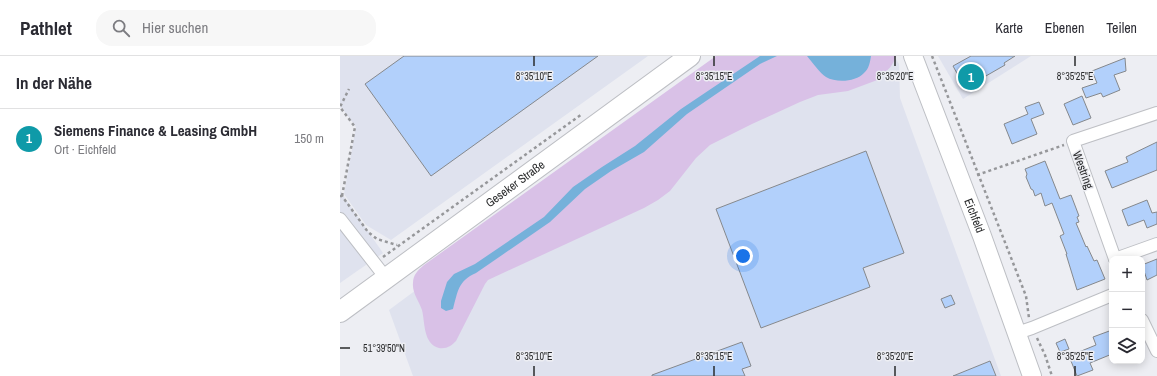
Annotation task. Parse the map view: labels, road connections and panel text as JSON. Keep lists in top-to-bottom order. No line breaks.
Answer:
{"streets":{"main road":["Geseker Straße","Eichfeld"],"street":["Westring"]},"page":{"header":"Pathlet","search":"Hier suchen","nav":["Karte","Ebenen","Teilen"],"heading":"In der Nähe","pins":"1","list":[{"mark":"1","name":"Siemens Finance & Leasing GmbH","note":"Ort · Eichfeld","value":"150 m"}],"map_buttons":["+","−"]},"coordinates":["8°35'10\"E","8°35'15\"E","8°35'20\"E","8°35'25\"E","51°39'50\"N"]}
